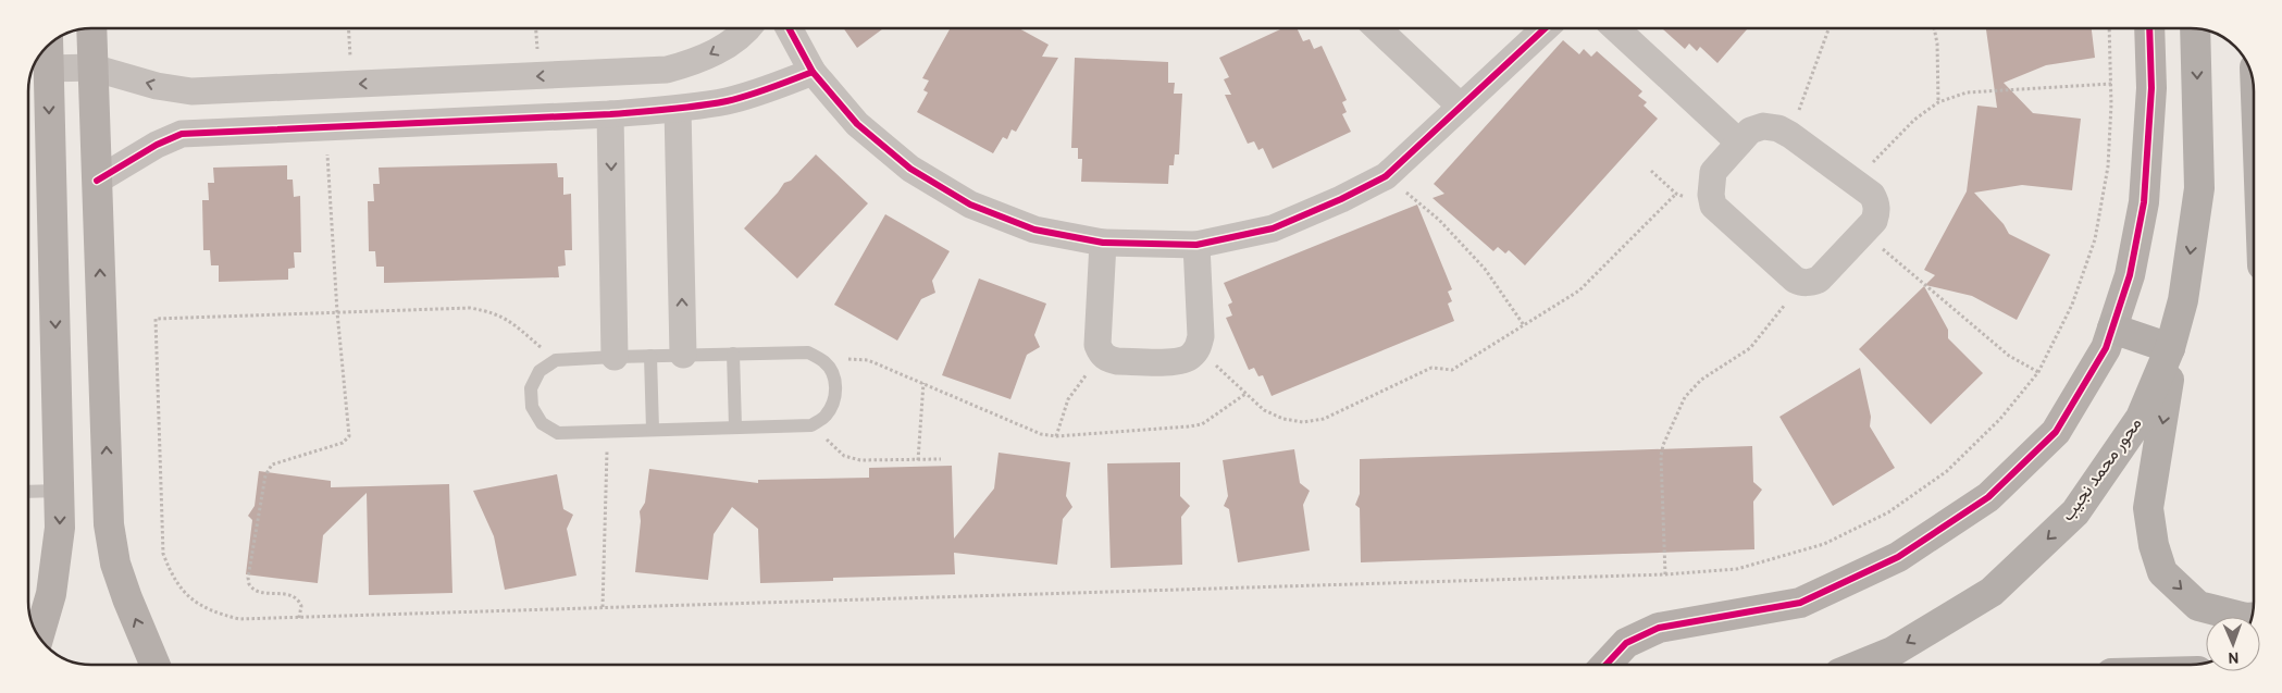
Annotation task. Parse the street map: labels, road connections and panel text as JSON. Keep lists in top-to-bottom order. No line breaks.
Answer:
{"streets":{"main road":["محور محمد نجيب"]},"one_way":["محور محمد نجيب"],"north":"bottom"}
